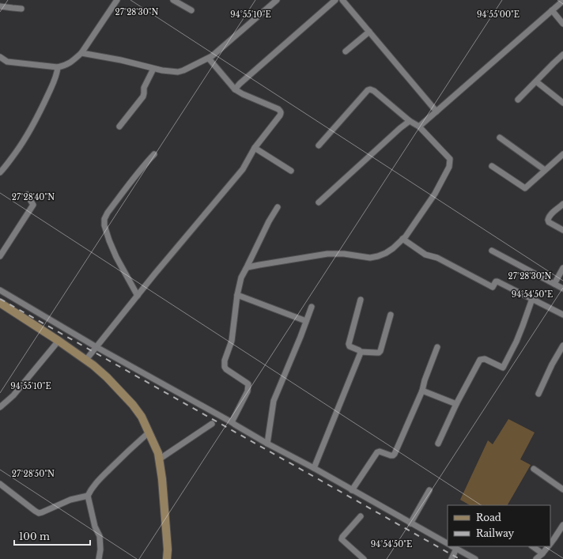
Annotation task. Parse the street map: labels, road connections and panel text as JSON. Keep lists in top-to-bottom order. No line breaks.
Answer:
{"legend":["Road","Railway"],"scale_bar":"100 m","coordinates":["27°28'30\"N","94°55'10\"E","94°55'00\"E","27°28'40\"N","94°54'50\"E","27°28'50\"N"]}
